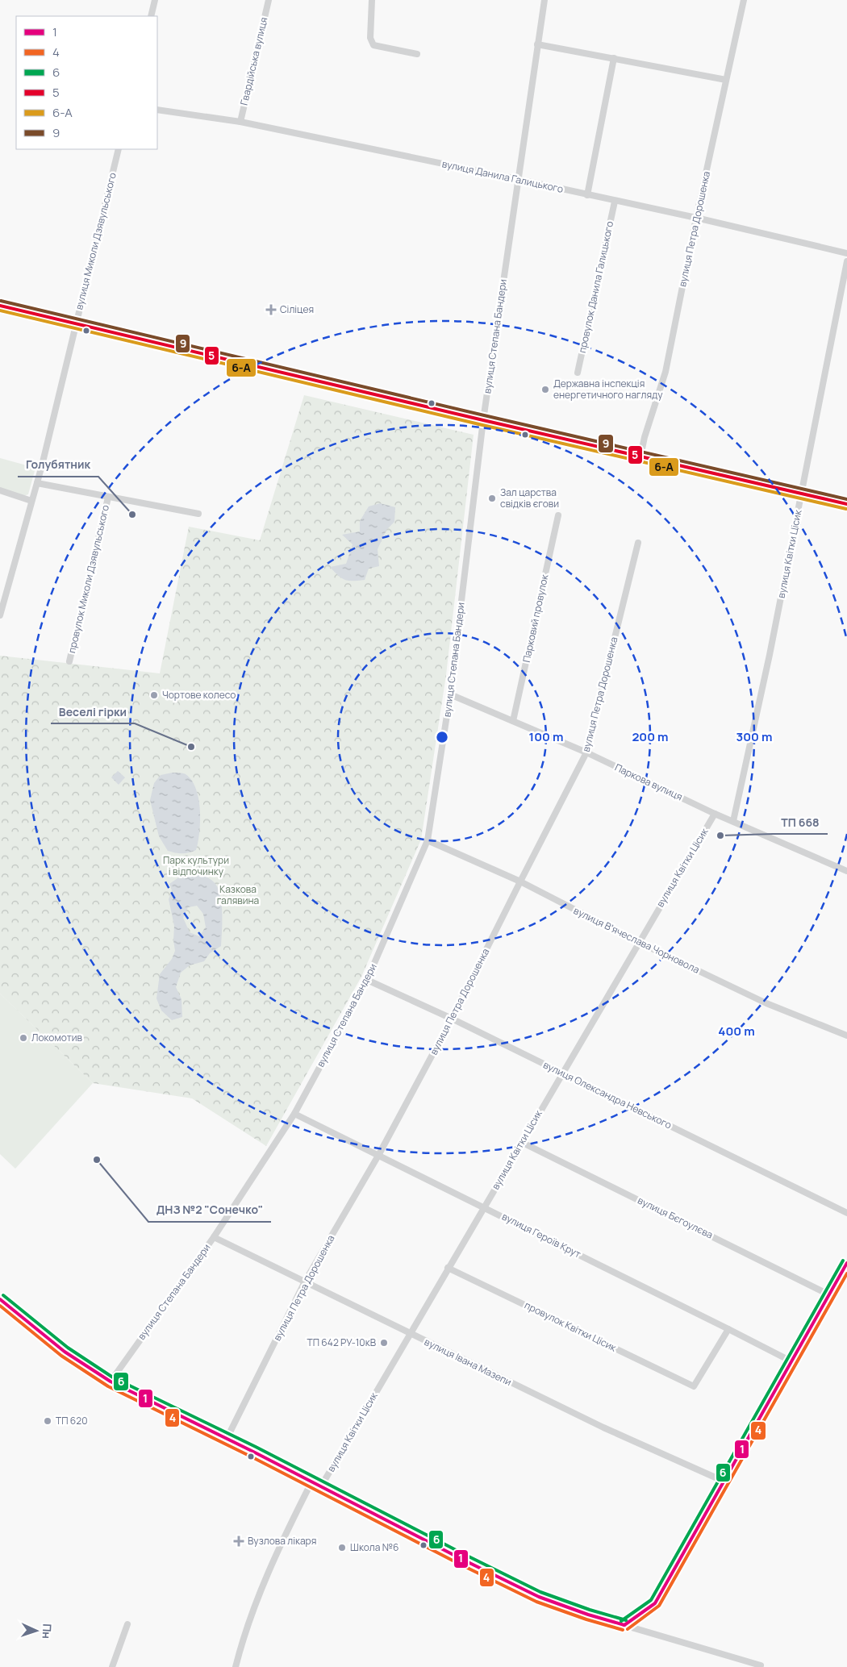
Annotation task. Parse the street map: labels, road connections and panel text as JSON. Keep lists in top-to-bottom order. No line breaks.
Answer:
{"streets":{"street":["Гвардійська вулиця","вулиця Данила Галицького","вулиця Петра Дорошенка","вулиця Миколи Дзявульського","провулок Данила Галицького","вулиця Степана Бандери","вулиця Квітки Цісик","провулок Миколи Дзявульського","Парковий провулок","Паркова вулиця","вулиця Вʼячеслава Чорновола","вулиця Олександра Невського","вулиця Бєгоулєва","вулиця Героїв Крут","провулок Квітки Цісик","вулиця Івана Мазепи"]},"crossings":[["Гвардійська вулиця","вулиця Данила Галицького"],["вулиця Данила Галицького","вулиця Петра Дорошенка"],["вулиця Данила Галицького","провулок Данила Галицького"],["вулиця Данила Галицького","вулиця Степана Бандери"],["вулиця Петра Дорошенка","Паркова вулиця"],["вулиця Петра Дорошенка","вулиця Вʼячеслава Чорновола"],["вулиця Петра Дорошенка","вулиця Олександра Невського"],["вулиця Петра Дорошенка","вулиця Героїв Крут"],["вулиця Петра Дорошенка","вулиця Івана Мазепи"],["вулиця Степана Бандери","Паркова вулиця"],["вулиця Степана Бандери","вулиця Вʼячеслава Чорновола"],["вулиця Степана Бандери","вулиця Олександра Невського"],["вулиця Степана Бандери","вулиця Героїв Крут"],["вулиця Степана Бандери","вулиця Івана Мазепи"],["вулиця Квітки Цісик","Паркова вулиця"],["вулиця Квітки Цісик","вулиця Вʼячеслава Чорновола"],["вулиця Квітки Цісик","вулиця Олександра Невського"],["вулиця Квітки Цісик","вулиця Бєгоулєва"],["вулиця Квітки Цісик","вулиця Героїв Крут"],["вулиця Квітки Цісик","провулок Квітки Цісик"],["вулиця Квітки Цісик","вулиця Івана Мазепи"],["Парковий провулок","Паркова вулиця"],["вулиця Героїв Крут","провулок Квітки Цісик"]],"parks":["Парк культури і відпочинку","Казкова галявина"],"places":{"health":["Сіліцея","Вузлова лікаря"],"other":["Державна інспекція енергетичного нагляду","Зал царства свідків єгови","Голубятник","Чортове колесо","Веселі гірки","ТП 668","Локомотив","ДНЗ №2 \"Сонечко\"","ТП 642 РУ-10кВ","ТП 620","Школа №6"]},"lines":["transit line 9","transit line 5","transit line 6-А","transit line 6","transit line 1","transit line 4"],"legend":["1","4","6","5","6-А","9"],"north":"right","rings":["100 m","200 m","300 m","400 m"]}
